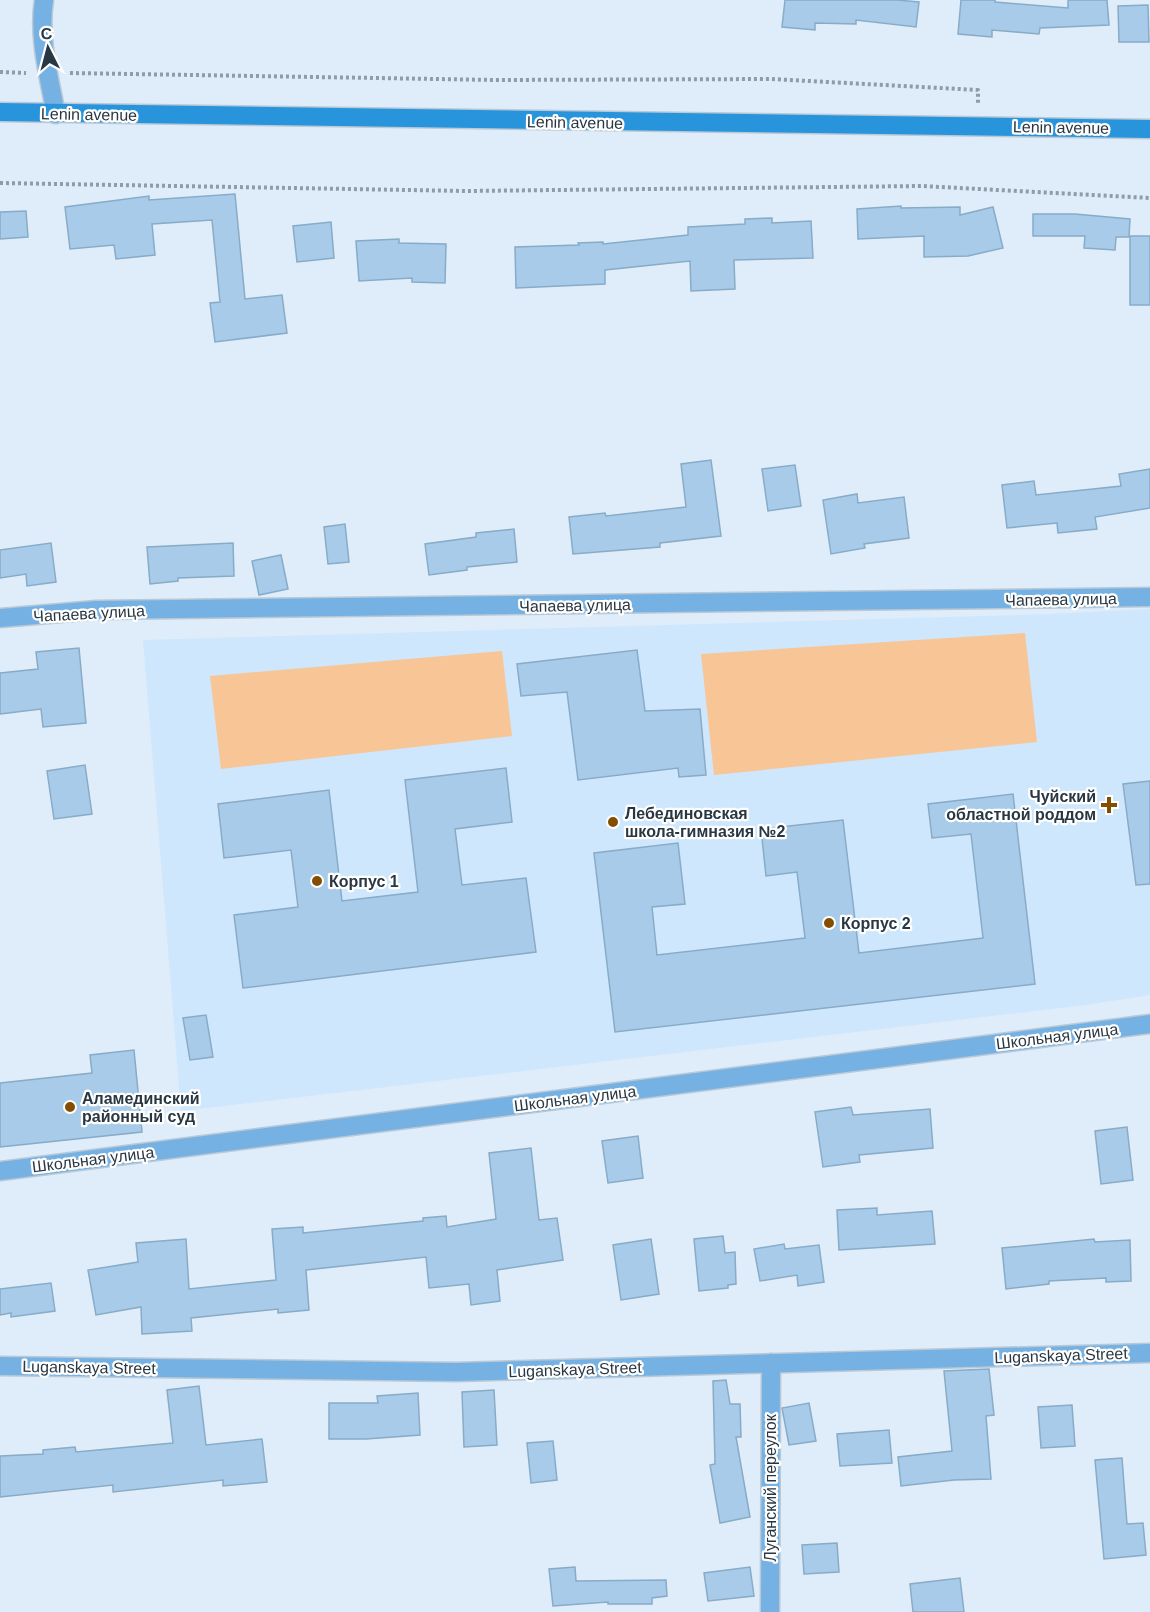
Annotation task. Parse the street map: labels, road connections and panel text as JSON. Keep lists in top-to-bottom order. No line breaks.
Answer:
{"streets":{"main road":["Lenin avenue"],"street":["Чапаева улица","Школьная улица","Luganskaya Street","Луганский переулок"]},"crossings":[["Luganskaya Street","Луганский переулок"]],"places":{"health":["Чуйский областной роддом"],"other":["Лебединовская школа-гимназия №2","Корпус 1","Корпус 2","Аламединский районный суд"]},"north":"top"}
